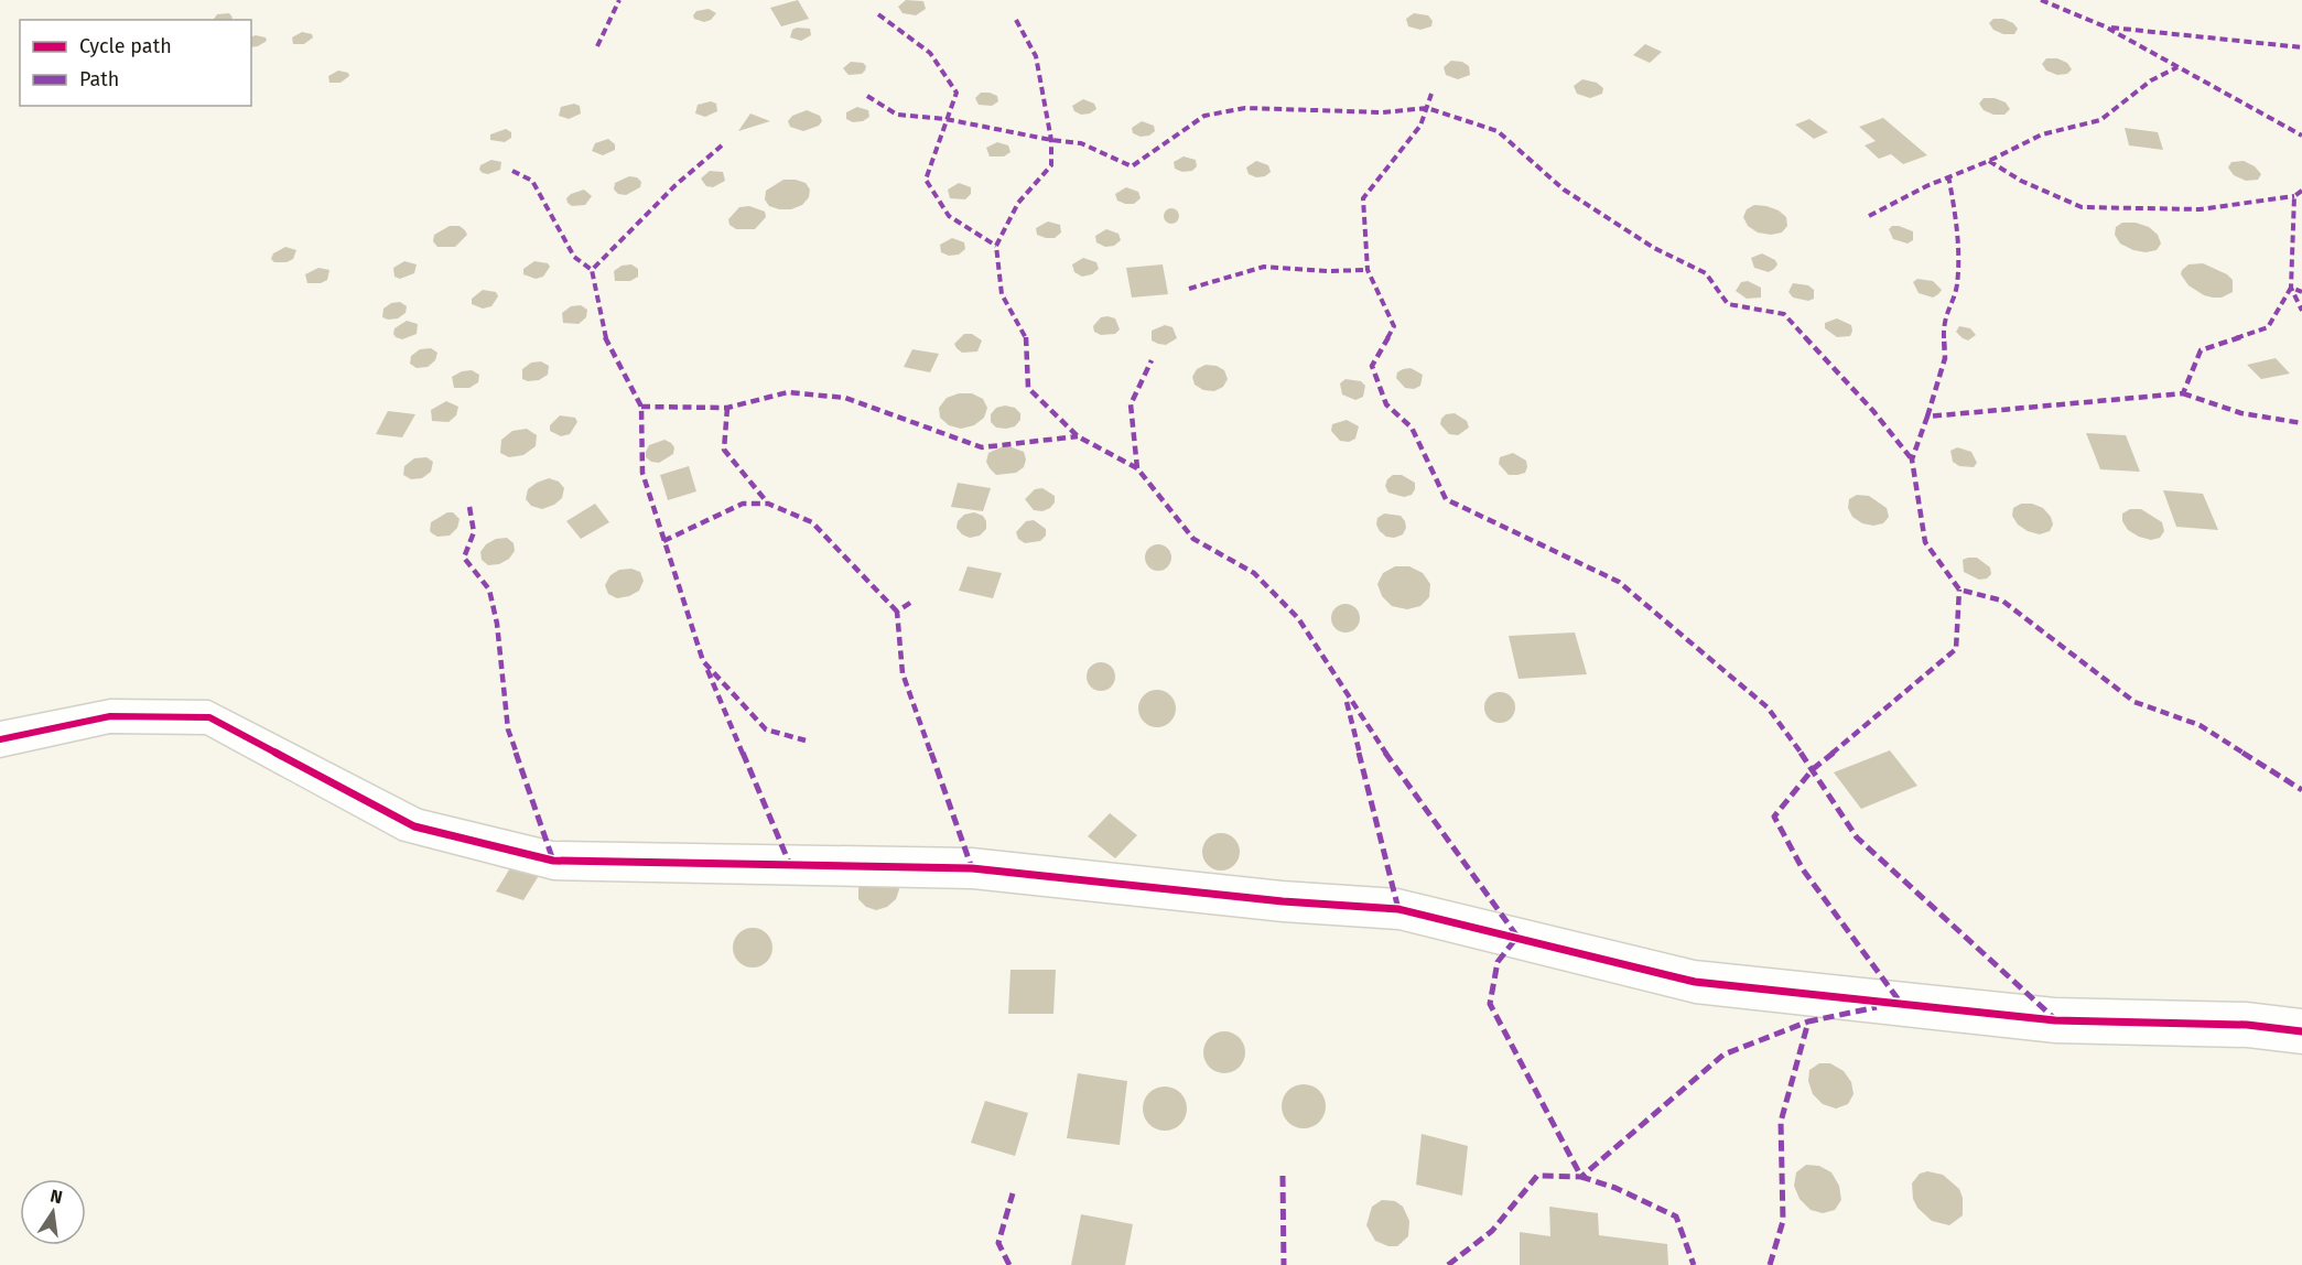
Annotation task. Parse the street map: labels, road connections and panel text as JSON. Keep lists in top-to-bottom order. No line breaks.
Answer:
{"legend":["Cycle path","Path"],"north":"top"}
